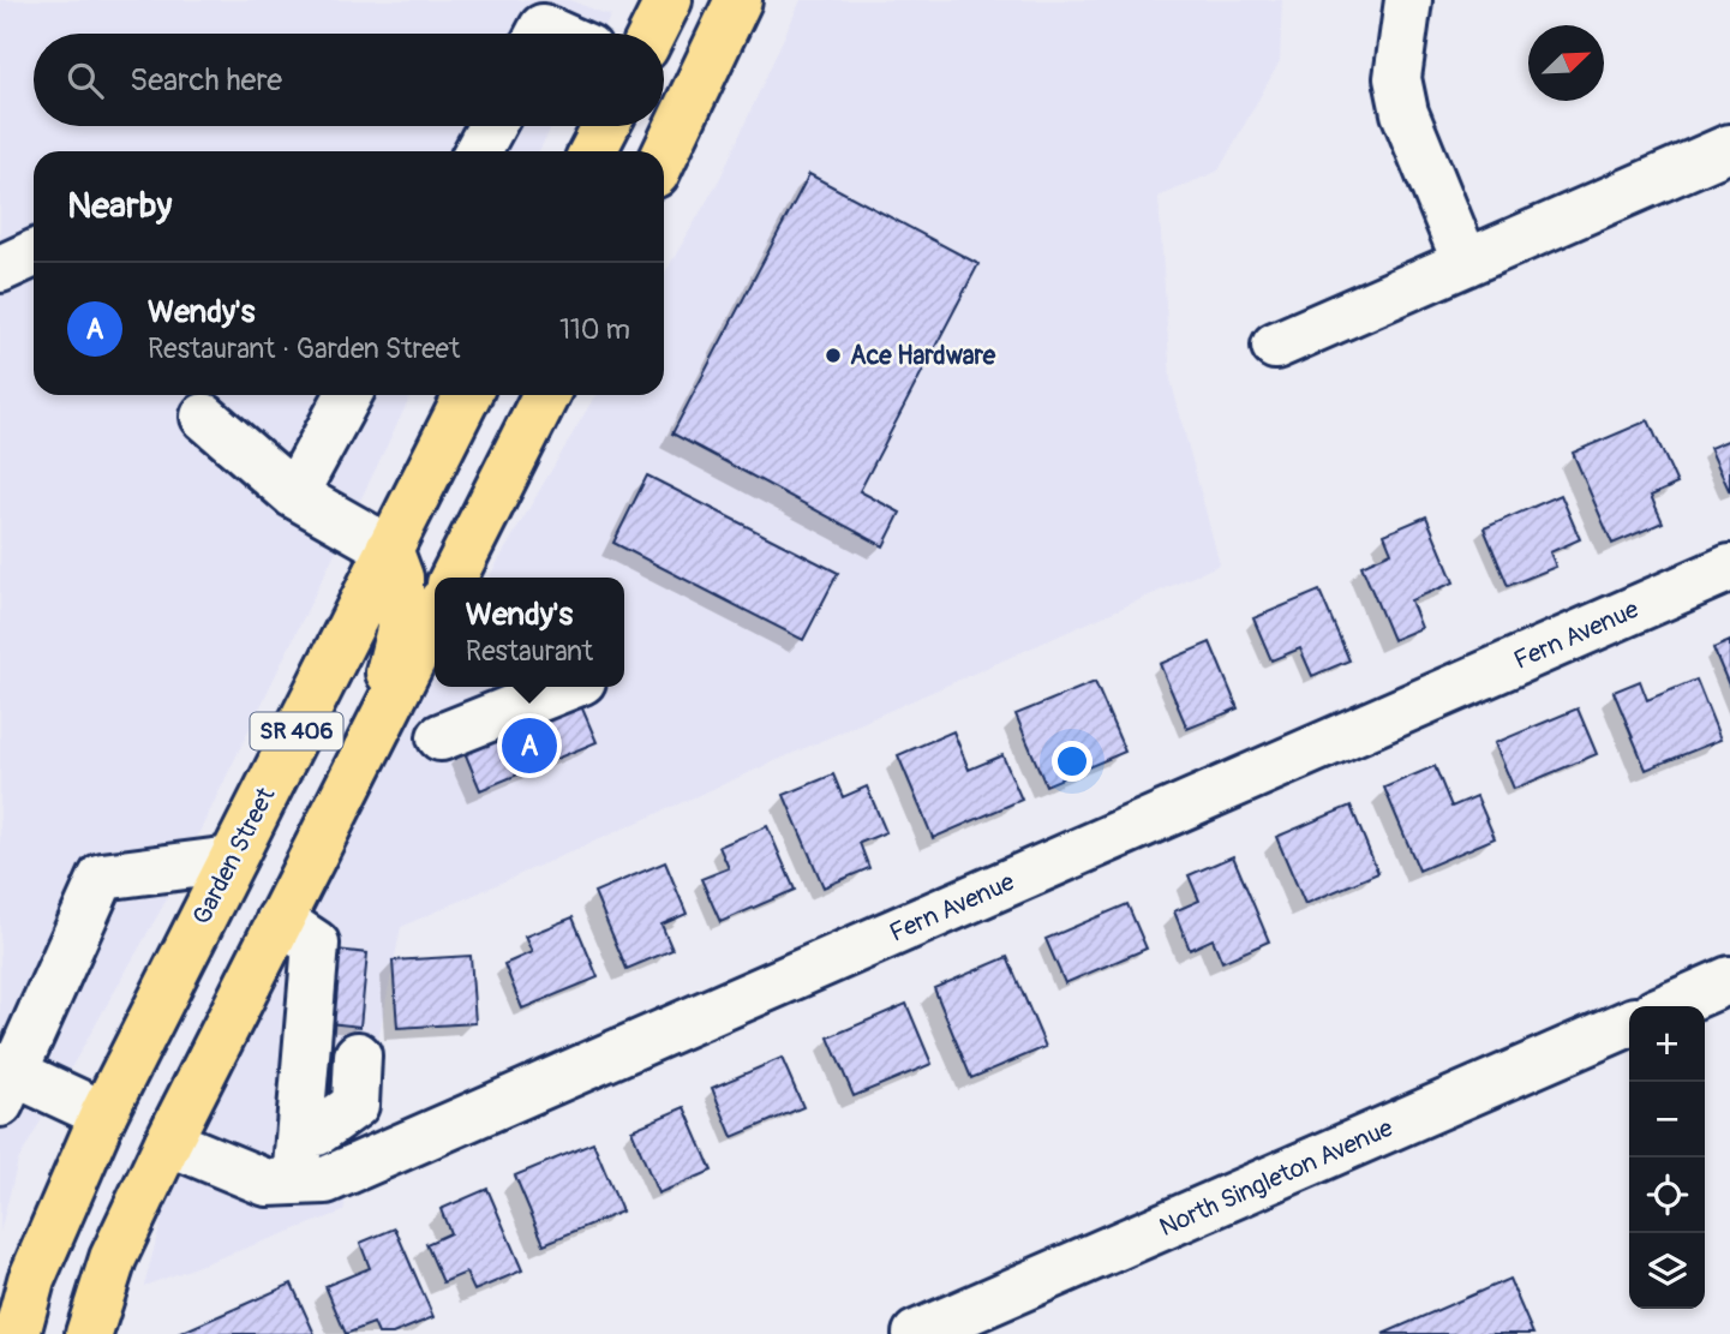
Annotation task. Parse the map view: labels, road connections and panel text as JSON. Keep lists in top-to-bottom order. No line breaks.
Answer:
{"streets":{"main road":["SR 406","Garden Street"],"street":["Fern Avenue","North Singleton Avenue"]},"crossings":[["Fern Avenue","SR 406"]],"places":["Ace Hardware"],"north":"top right","page":{"search":"Search here","heading":"Nearby","list":[{"mark":"A","name":"Wendy's","note":"Restaurant · Garden Street","value":"110 m"}],"popup":["Wendy's","Restaurant"],"pins":"A","map_buttons":["+","−"]}}
